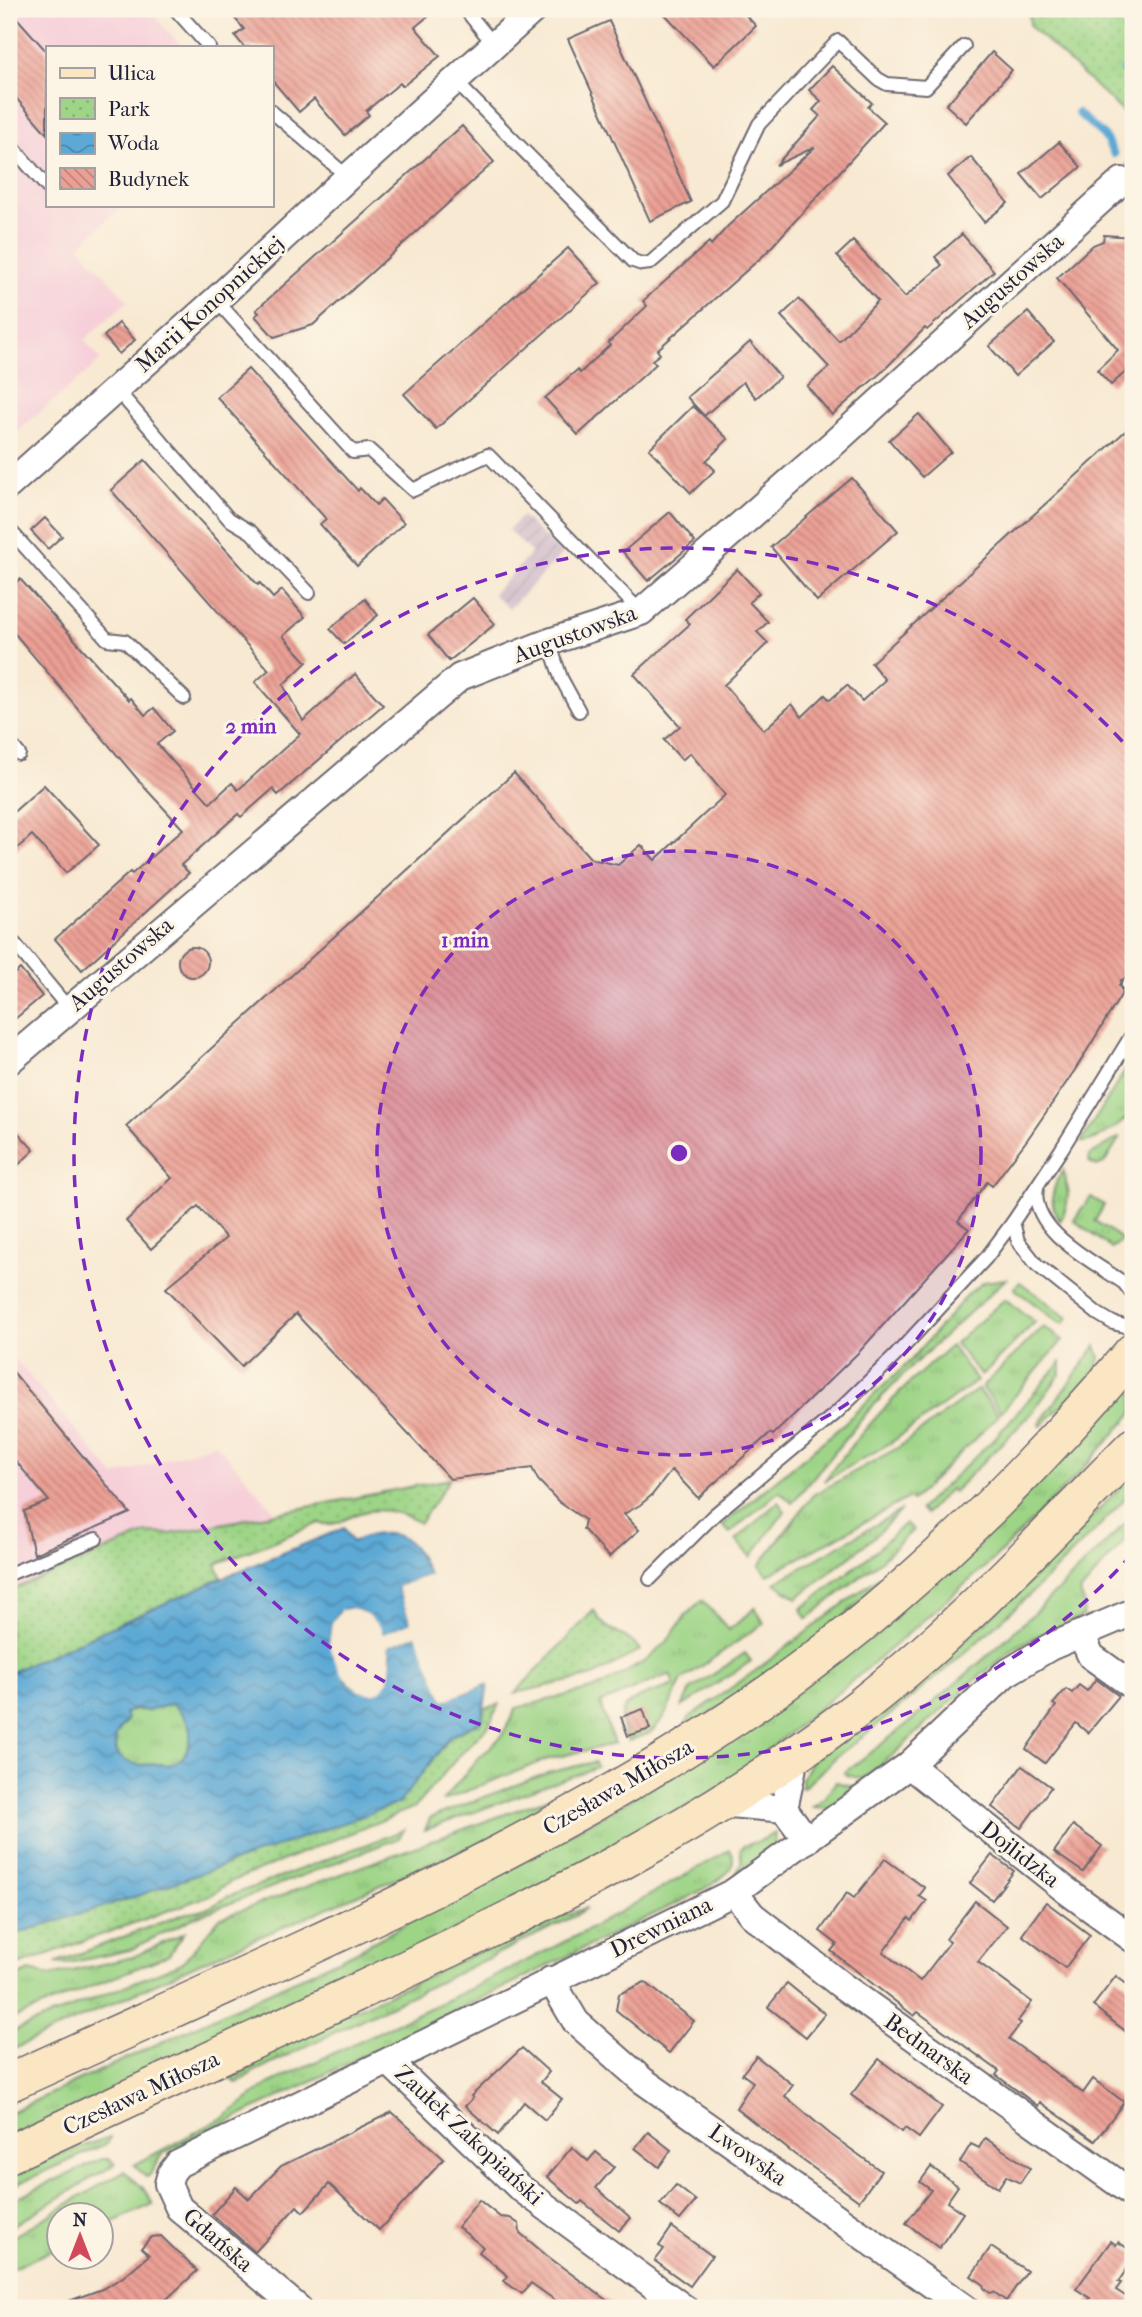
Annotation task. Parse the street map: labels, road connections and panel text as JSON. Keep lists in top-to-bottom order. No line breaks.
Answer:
{"streets":{"main road":["Czesława Miłosza"],"street":["Augustowska","Marii Konopnickiej","Dojlidzka","Drewniana","Bednarska","Zaułek Zakopiański","Lwowska","Gdańska"]},"crossings":[["Dojlidzka","Drewniana"],["Drewniana","Bednarska"],["Drewniana","Zaułek Zakopiański"],["Drewniana","Lwowska"],["Drewniana","Gdańska"]],"legend":["Ulica","Park","Woda","Budynek"],"north":"top","rings":["2 min","1 min"]}
